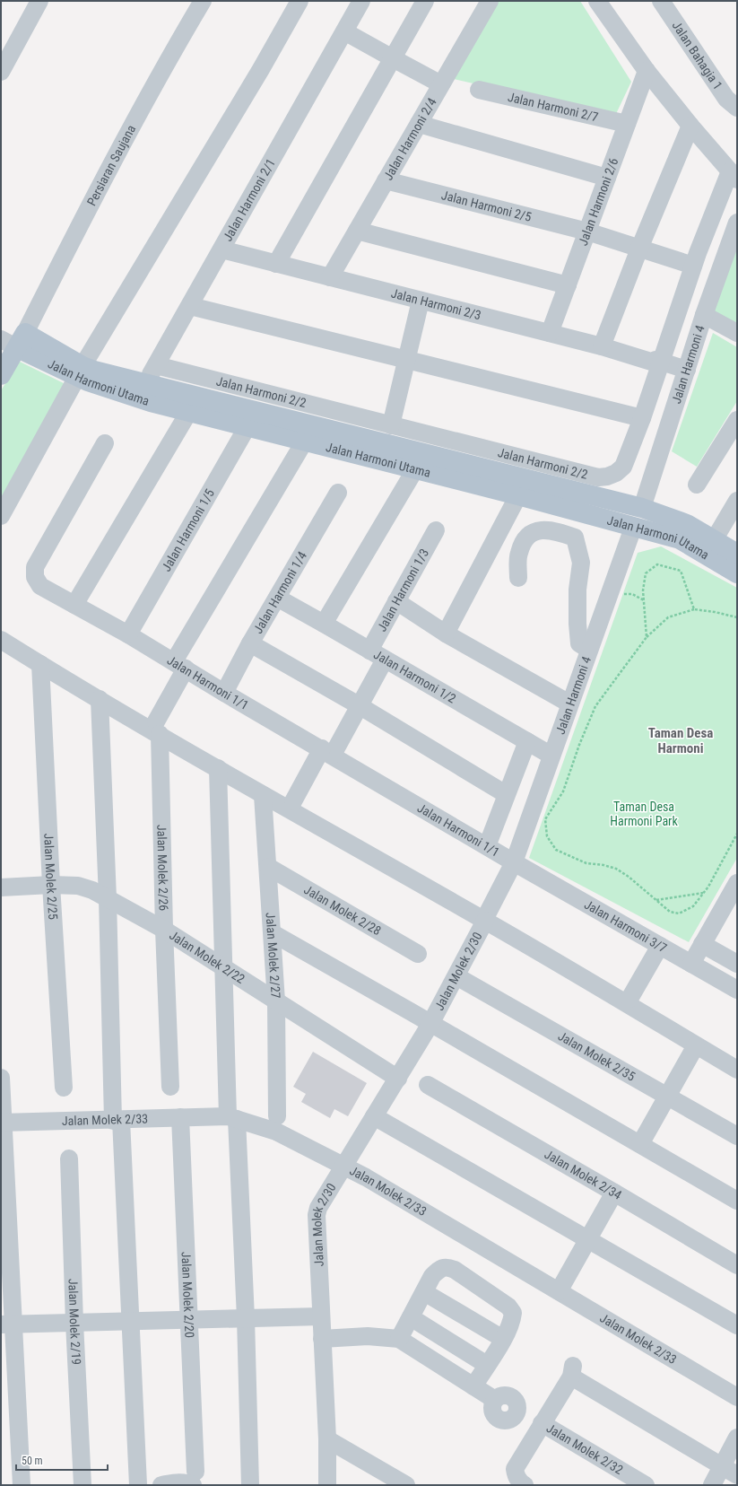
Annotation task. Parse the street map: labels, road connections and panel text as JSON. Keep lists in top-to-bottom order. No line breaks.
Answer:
{"streets":{"main road":["Jalan Harmoni Utama"],"street":["Jalan Bahagia 1","Jalan Harmoni 2/7","Jalan Harmoni 2/4","Persiaran Saujana","Jalan Harmoni 2/1","Jalan Harmoni 2/6","Jalan Harmoni 2/5","Jalan Harmoni 2/3","Jalan Harmoni 4","Jalan Harmoni 2/2","Jalan Harmoni 1/5","Jalan Harmoni 1/3","Jalan Harmoni 1/4","Jalan Harmoni 1/2","Jalan Harmoni 1/1","Jalan Molek 2/26","Jalan Molek 2/25","Jalan Molek 2/28","Jalan Harmoni 3/7","Jalan Molek 2/27","Jalan Molek 2/22","Jalan Molek 2/30","Jalan Molek 2/35","Jalan Molek 2/33","Jalan Molek 2/34","Jalan Molek 2/20","Jalan Molek 2/19","Jalan Molek 2/32"]},"crossings":[["Jalan Harmoni 2/7","Jalan Harmoni 2/6"],["Jalan Harmoni 2/4","Jalan Harmoni 2/5"],["Jalan Harmoni 2/4","Jalan Harmoni 2/3"],["Persiaran Saujana","Jalan Harmoni Utama"],["Jalan Harmoni 2/1","Jalan Harmoni 2/3"],["Jalan Harmoni 2/1","Jalan Harmoni Utama"],["Jalan Harmoni 2/1","Jalan Harmoni 2/2"],["Jalan Harmoni 2/6","Jalan Harmoni 2/5"],["Jalan Harmoni 2/6","Jalan Harmoni 2/3"],["Jalan Harmoni 2/5","Jalan Harmoni 2/2"],["Jalan Harmoni 2/3","Jalan Harmoni 4"],["Jalan Harmoni 2/3","Jalan Harmoni 2/2"],["Jalan Harmoni 4","Jalan Harmoni Utama"],["Jalan Harmoni 4","Jalan Harmoni 1/2"],["Jalan Harmoni 4","Jalan Harmoni 1/1"],["Jalan Harmoni 4","Jalan Harmoni 3/7"],["Jalan Harmoni 4","Jalan Molek 2/30"],["Jalan Harmoni Utama","Jalan Harmoni 1/5"],["Jalan Harmoni 1/5","Jalan Harmoni 1/1"],["Jalan Harmoni 1/3","Jalan Harmoni 1/2"],["Jalan Harmoni 1/4","Jalan Harmoni 1/2"],["Jalan Harmoni 1/4","Jalan Harmoni 1/1"],["Jalan Harmoni 1/1","Jalan Harmoni 3/7"],["Jalan Harmoni 1/1","Jalan Molek 2/30"],["Jalan Molek 2/26","Jalan Molek 2/22"],["Jalan Molek 2/25","Jalan Molek 2/22"],["Jalan Molek 2/28","Jalan Molek 2/27"],["Jalan Harmoni 3/7","Jalan Molek 2/30"],["Jalan Molek 2/27","Jalan Molek 2/22"],["Jalan Molek 2/22","Jalan Molek 2/30"],["Jalan Molek 2/30","Jalan Molek 2/35"],["Jalan Molek 2/30","Jalan Molek 2/33"],["Jalan Molek 2/33","Jalan Molek 2/20"]],"districts":["Taman Desa Harmoni"],"parks":["Taman Desa Harmoni Park"],"scale_bar":"50 m"}
